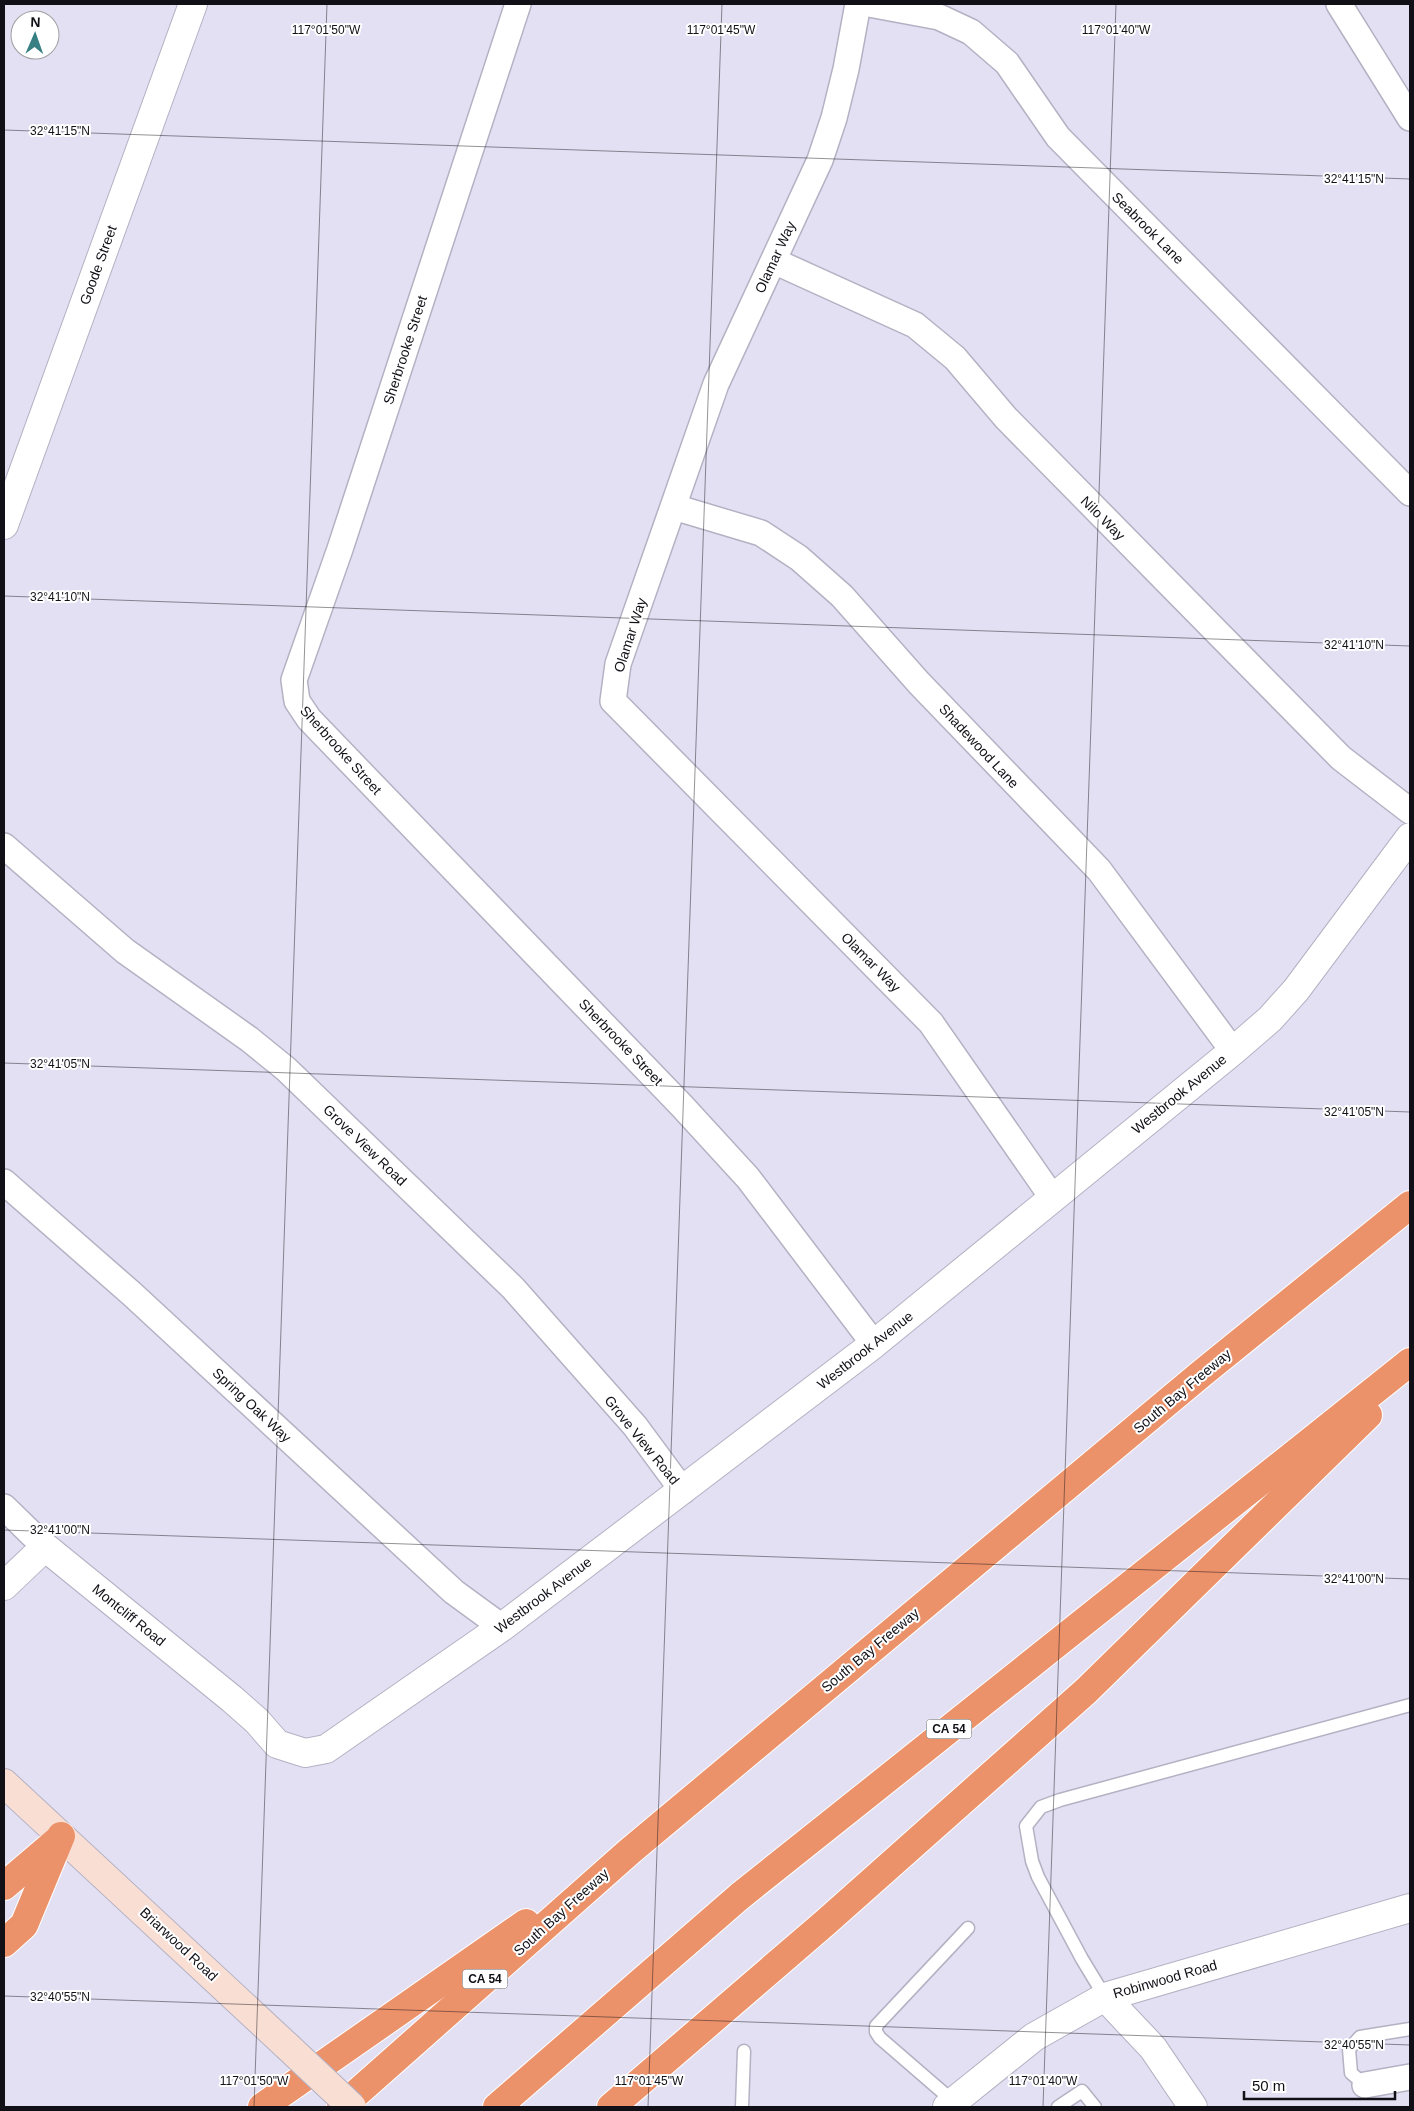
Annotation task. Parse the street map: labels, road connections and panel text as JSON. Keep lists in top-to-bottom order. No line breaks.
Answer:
{"streets":{"highway":["South Bay Freeway","CA 54"],"main road":["Briarwood Road"],"street":["Seabrook Lane","Olamar Way","Goode Street","Sherbrooke Street","Nilo Way","Shadewood Lane","Westbrook Avenue","Grove View Road","Spring Oak Way","Montcliff Road","Robinwood Road"]},"crossings":[["Olamar Way","Nilo Way"],["Olamar Way","Shadewood Lane"],["Olamar Way","Westbrook Avenue"],["Sherbrooke Street","Westbrook Avenue"],["Shadewood Lane","Westbrook Avenue"],["Westbrook Avenue","Grove View Road"],["Westbrook Avenue","Spring Oak Way"],["Westbrook Avenue","Montcliff Road"]],"scale_bar":"50 m","north":"top","coordinates":["117°01'50\"W","117°01'45\"W","117°01'40\"W","32°41'15\"N","32°41'10\"N","32°41'05\"N","32°41'00\"N","32°40'55\"N"]}
